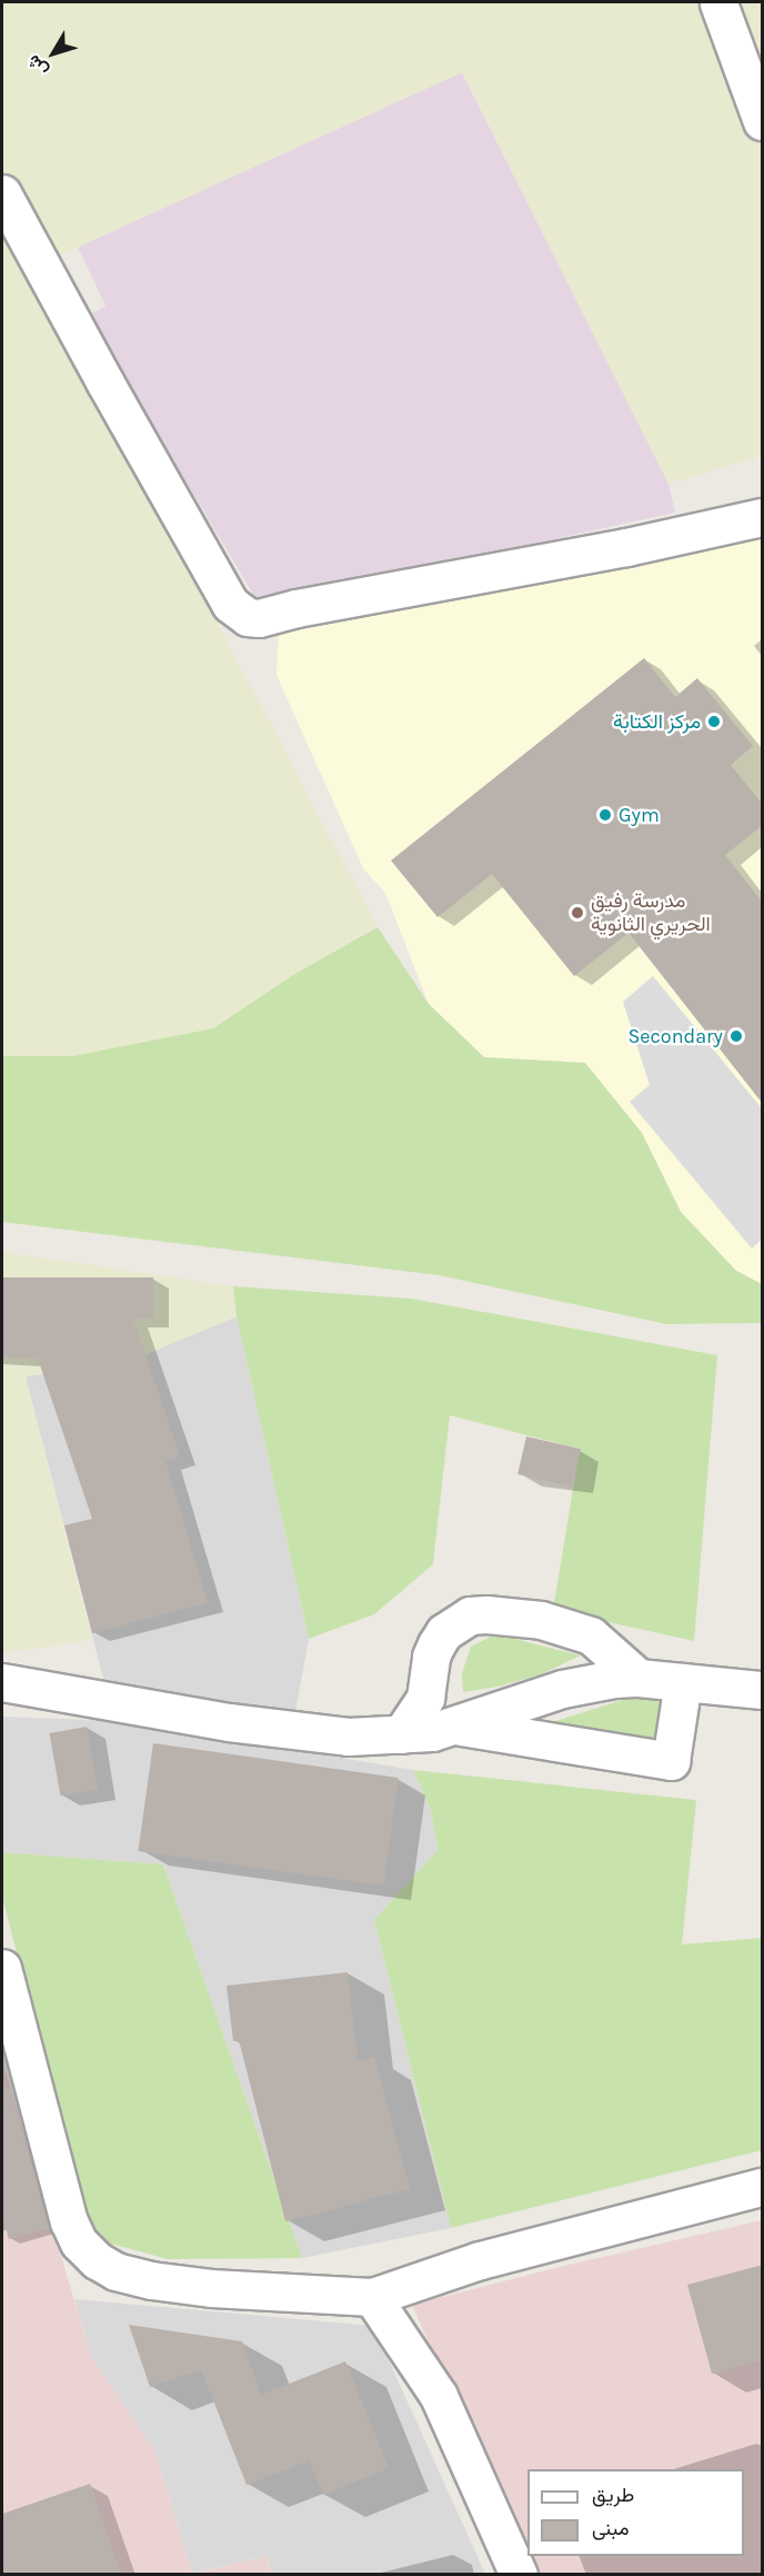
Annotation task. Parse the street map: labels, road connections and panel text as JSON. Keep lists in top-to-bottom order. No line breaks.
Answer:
{"places":["مركز الكتابة","Gym","مدرسة رفيق الحريري الثانوية","Secondary"],"legend":["طريق","مبنى"],"north":"bottom left"}
